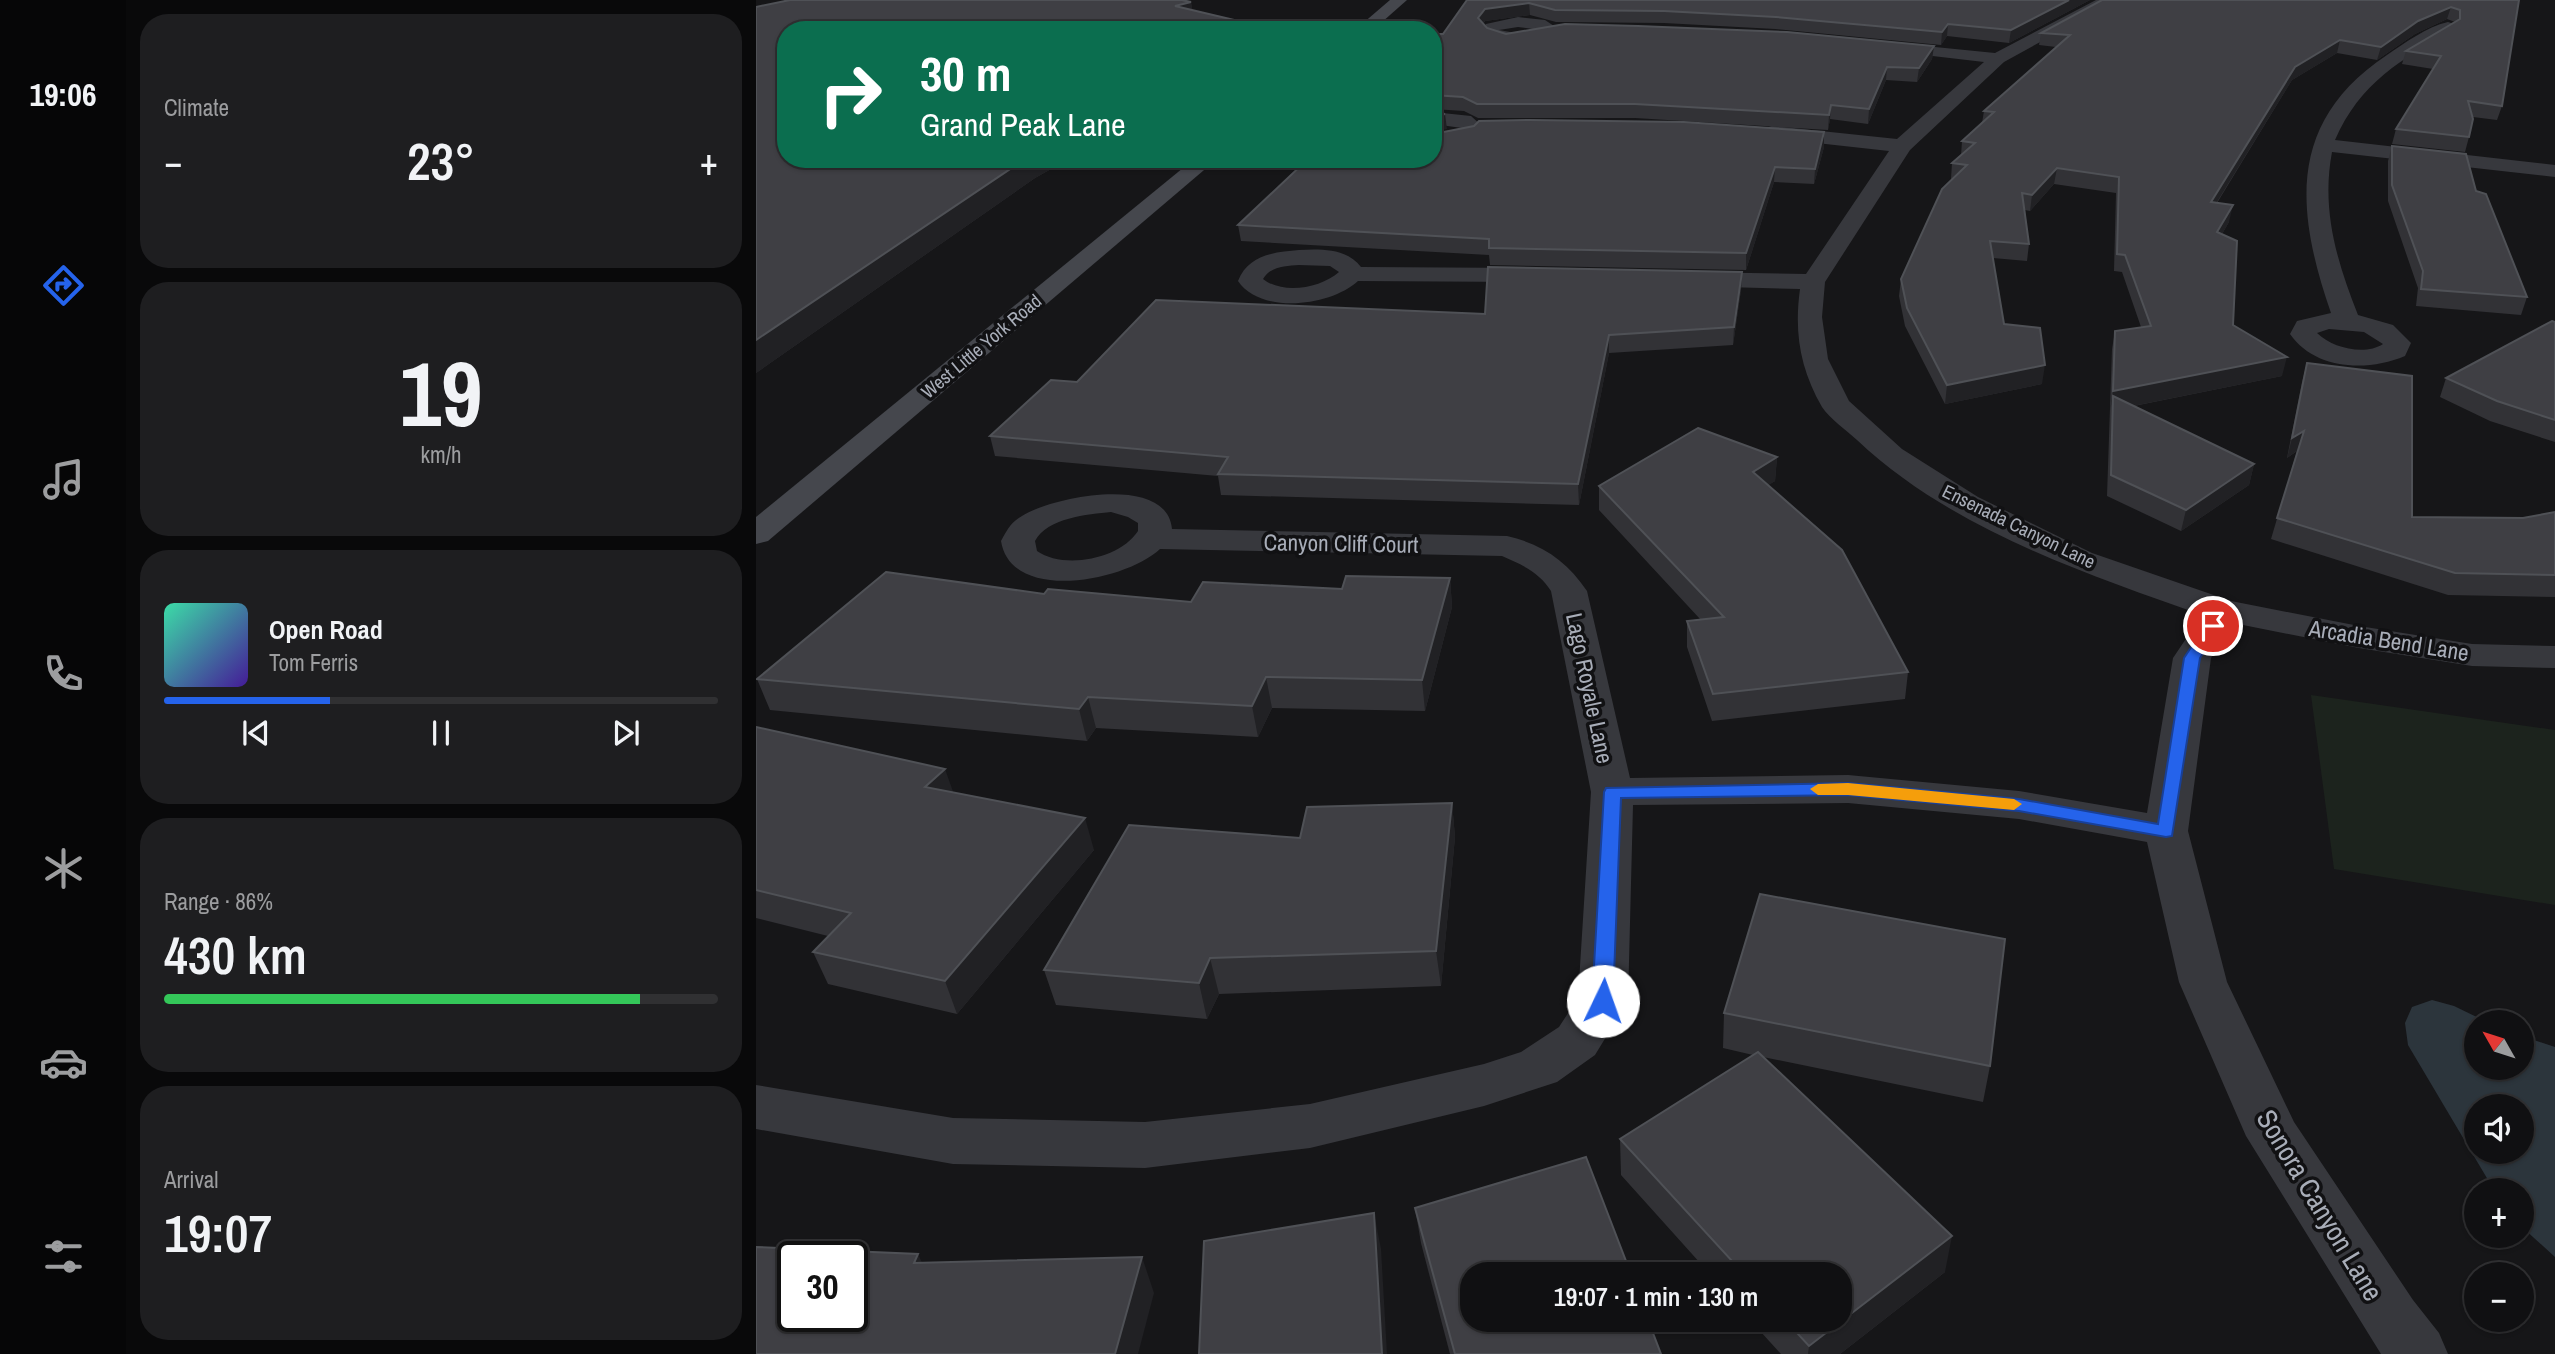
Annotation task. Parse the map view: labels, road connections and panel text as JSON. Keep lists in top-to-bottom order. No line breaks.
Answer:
{"streets":{"main road":["West Little York Road"],"street":["Ensenada Canyon Lane","Canyon Cliff Court","Arcadia Bend Lane","Lago Royale Lane","Sonora Canyon Lane"]},"crossings":[["Ensenada Canyon Lane","Arcadia Bend Lane"],["Ensenada Canyon Lane","Sonora Canyon Lane"],["Canyon Cliff Court","Lago Royale Lane"],["Arcadia Bend Lane","Sonora Canyon Lane"]],"north":"top left","page":{"tabs":"19:06","tile":["Climate",["19","km/h"],["Range · 86%","430 km"],["Arrival","19:07"]],"turn":["30 m","Grand Peak Lane"],"heat":["−","23°","+"],"song":["Open Road","Tom Ferris"],"map_buttons":["+","−"],"limit":"30","trip":"19:07 · 1 min · 130 m"}}
